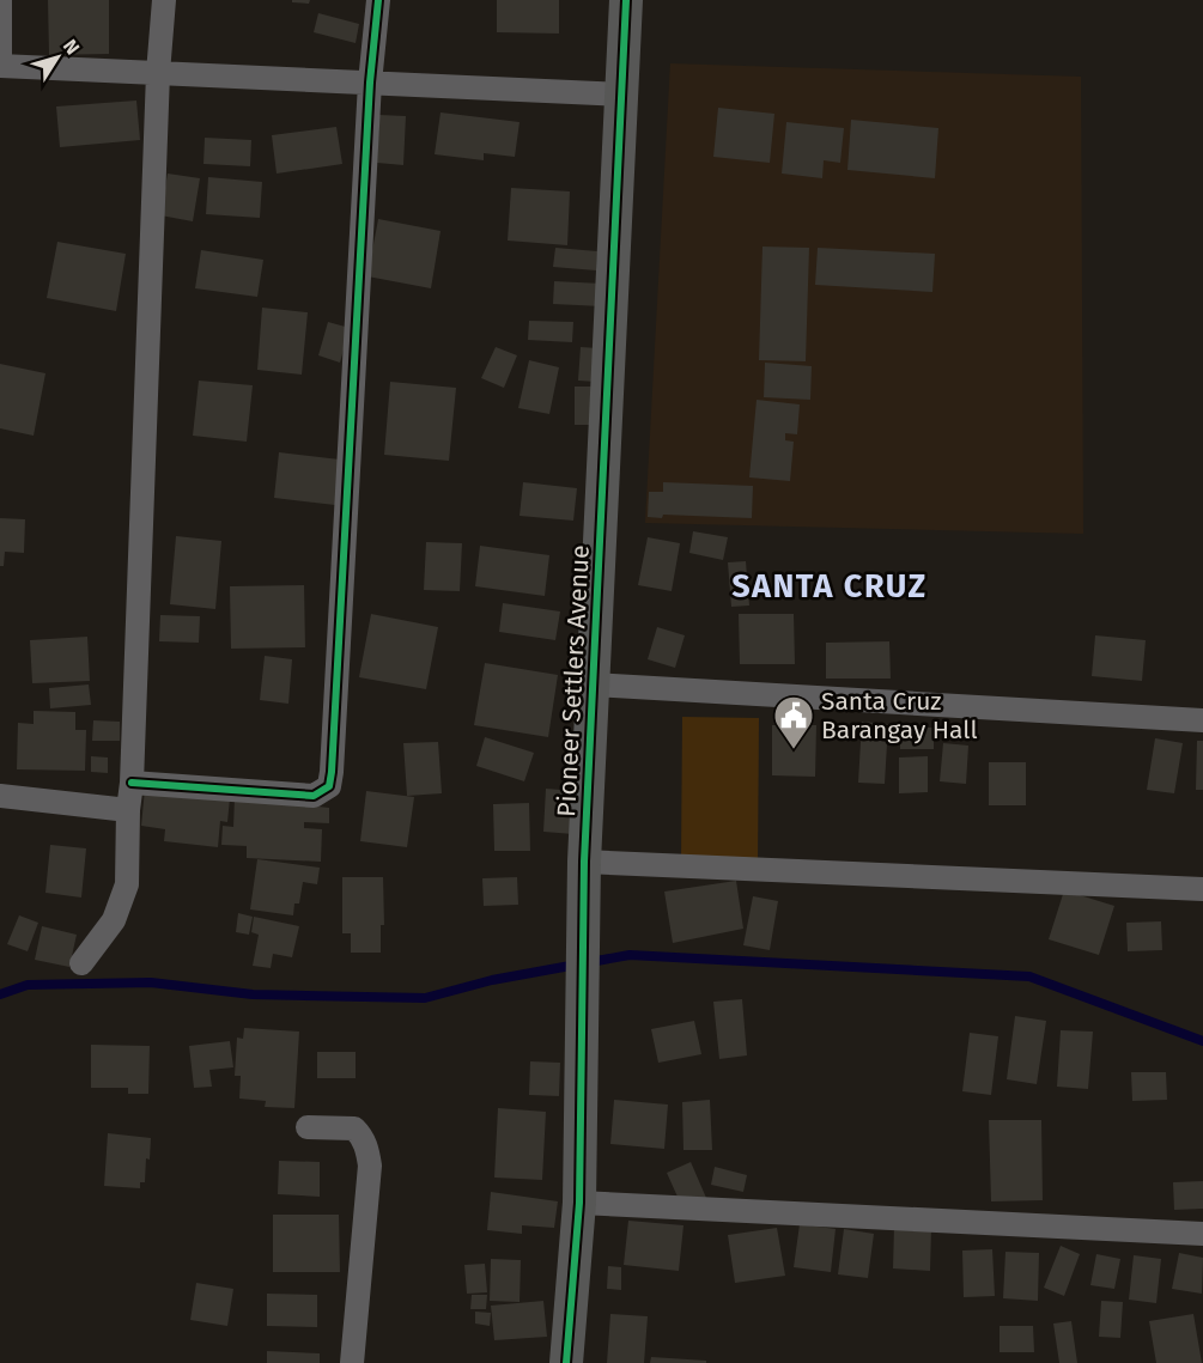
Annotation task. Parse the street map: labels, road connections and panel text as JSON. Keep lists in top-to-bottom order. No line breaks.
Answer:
{"streets":{"street":["Pioneer Settlers Avenue"]},"districts":["SANTA CRUZ"],"places":{"public building":["Santa Cruz Barangay Hall"]},"north":"top right"}
